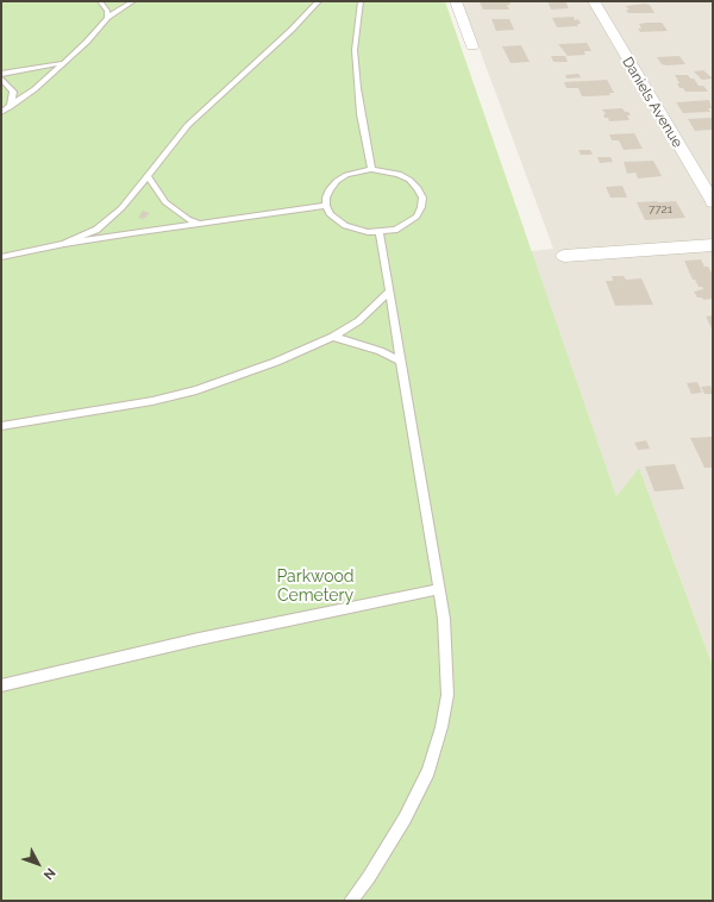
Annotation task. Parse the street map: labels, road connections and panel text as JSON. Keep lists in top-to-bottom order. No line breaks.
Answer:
{"streets":{"street":["Daniels Avenue"]},"parks":["Parkwood Cemetery"],"house_numbers":["7721"],"north":"bottom right"}
